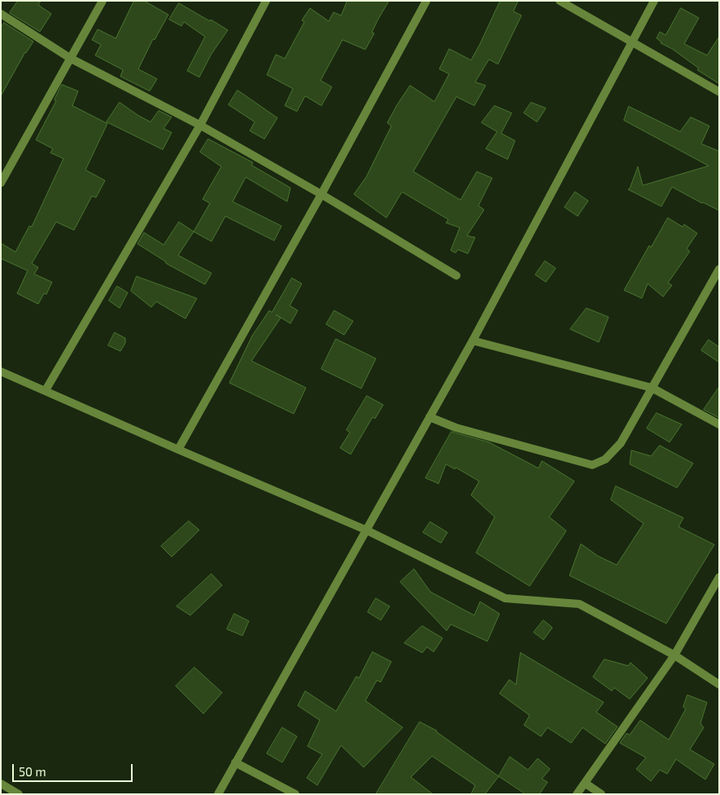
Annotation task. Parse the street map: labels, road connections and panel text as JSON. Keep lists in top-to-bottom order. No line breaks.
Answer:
{"scale_bar":"50 m"}
